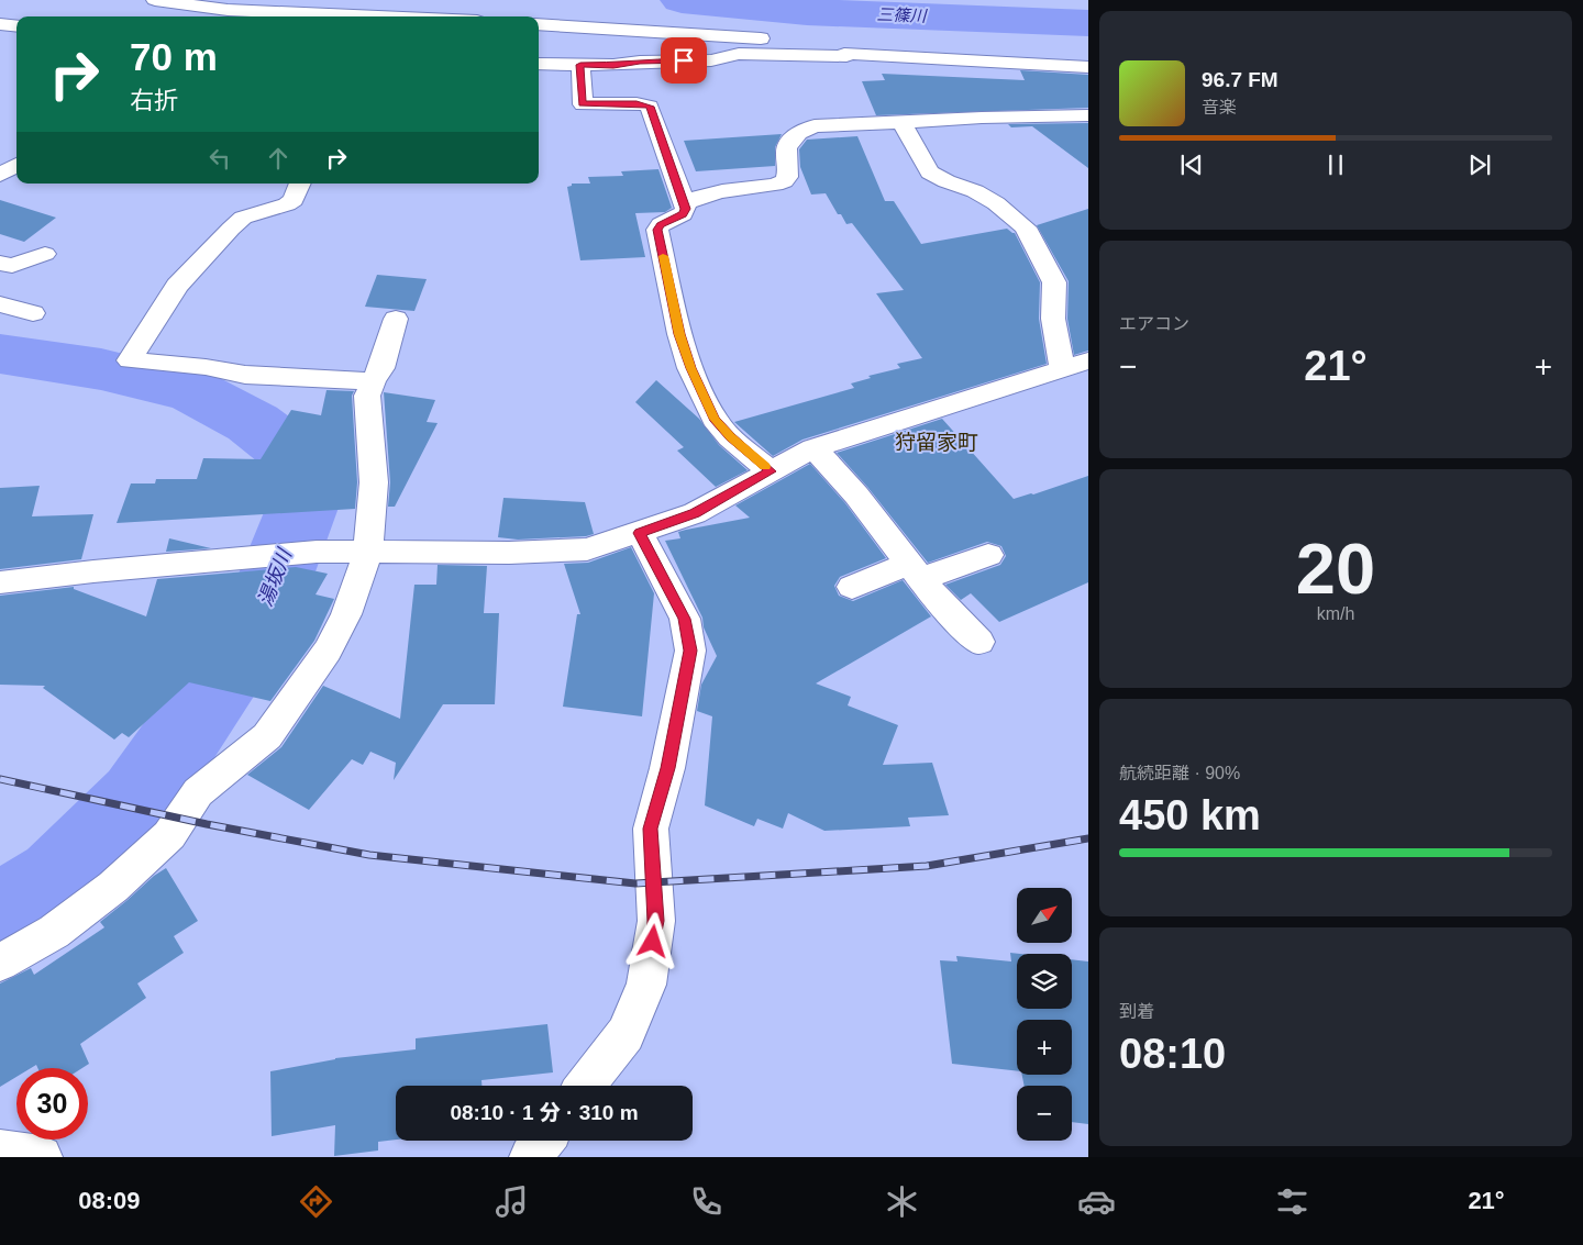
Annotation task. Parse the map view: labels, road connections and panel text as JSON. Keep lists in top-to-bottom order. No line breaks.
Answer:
{"districts":["狩留家町"],"water":["三篠川","湯坂川"],"north":"top right","page":{"turn":["70 m","右折"],"song":["96.7 FM","音楽"],"tile":["エアコン",["20","km/h"],["航続距離 · 90%","450 km"],["到着","08:10"]],"heat":["−","21°","+"],"map_buttons":["+","−"],"limit":"30","trip":"08:10 · 1 分 · 310 m","tabs":["08:09","21°"]}}
